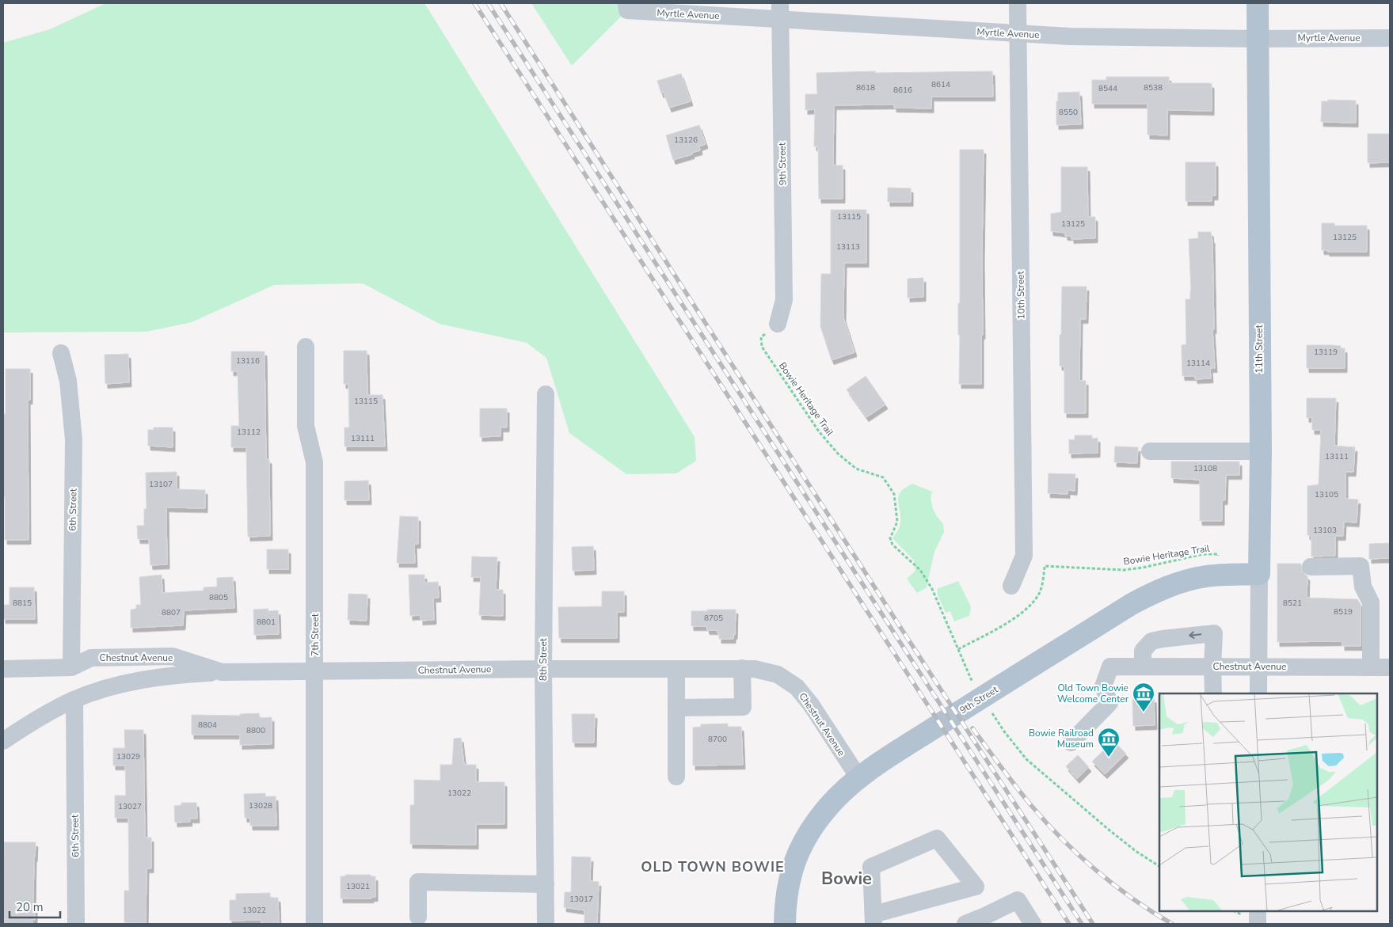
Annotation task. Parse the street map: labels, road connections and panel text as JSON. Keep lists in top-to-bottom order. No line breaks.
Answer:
{"streets":{"main road":["9th Street","11th Street"],"street":["Myrtle Avenue","10th Street","6th Street","7th Street","Chestnut Avenue","8th Street"],"path":["Bowie Heritage Trail"]},"crossings":[["Myrtle Avenue","9th Street"],["Myrtle Avenue","10th Street"],["Myrtle Avenue","11th Street"],["9th Street","11th Street"],["9th Street","Bowie Heritage Trail"],["9th Street","Chestnut Avenue"],["11th Street","Chestnut Avenue"],["6th Street","Chestnut Avenue"],["7th Street","Chestnut Avenue"],["Chestnut Avenue","8th Street"]],"districts":["OLD TOWN BOWIE","Bowie"],"places":{"museum":["Old Town Bowie Welcome Center","Bowie Railroad Museum"]},"house_numbers":["8614","8618","8538","8544","8616","8550","13126","13115","13125","13125","13113","13119","13116","13114","13115","13112","13111","13111","13108","13107","13105","13103","8805","8815","8521","8519","8807","8705","8801","8804","8800","8700","13029","13022","13028","13027","13021","13017","13022"],"scale_bar":"20 m"}
